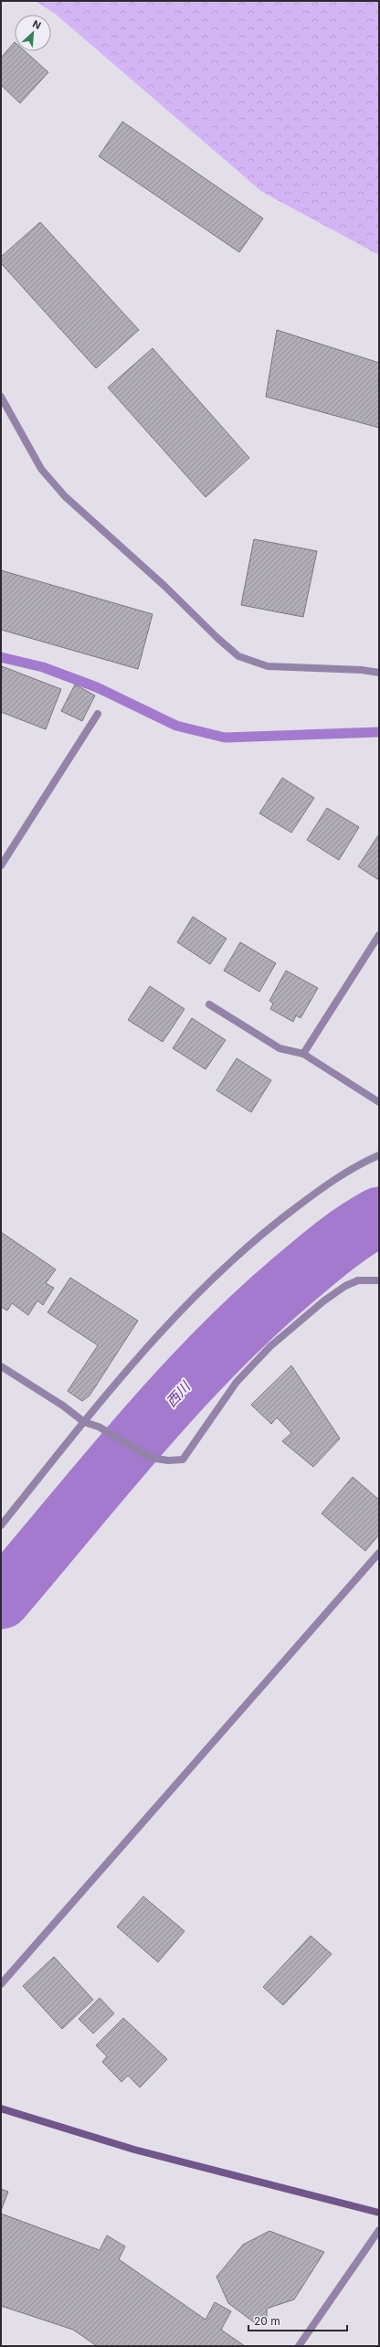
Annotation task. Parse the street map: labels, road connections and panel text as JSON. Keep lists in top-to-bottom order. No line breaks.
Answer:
{"water":["西川"],"scale_bar":"20 m","north":"top right"}
